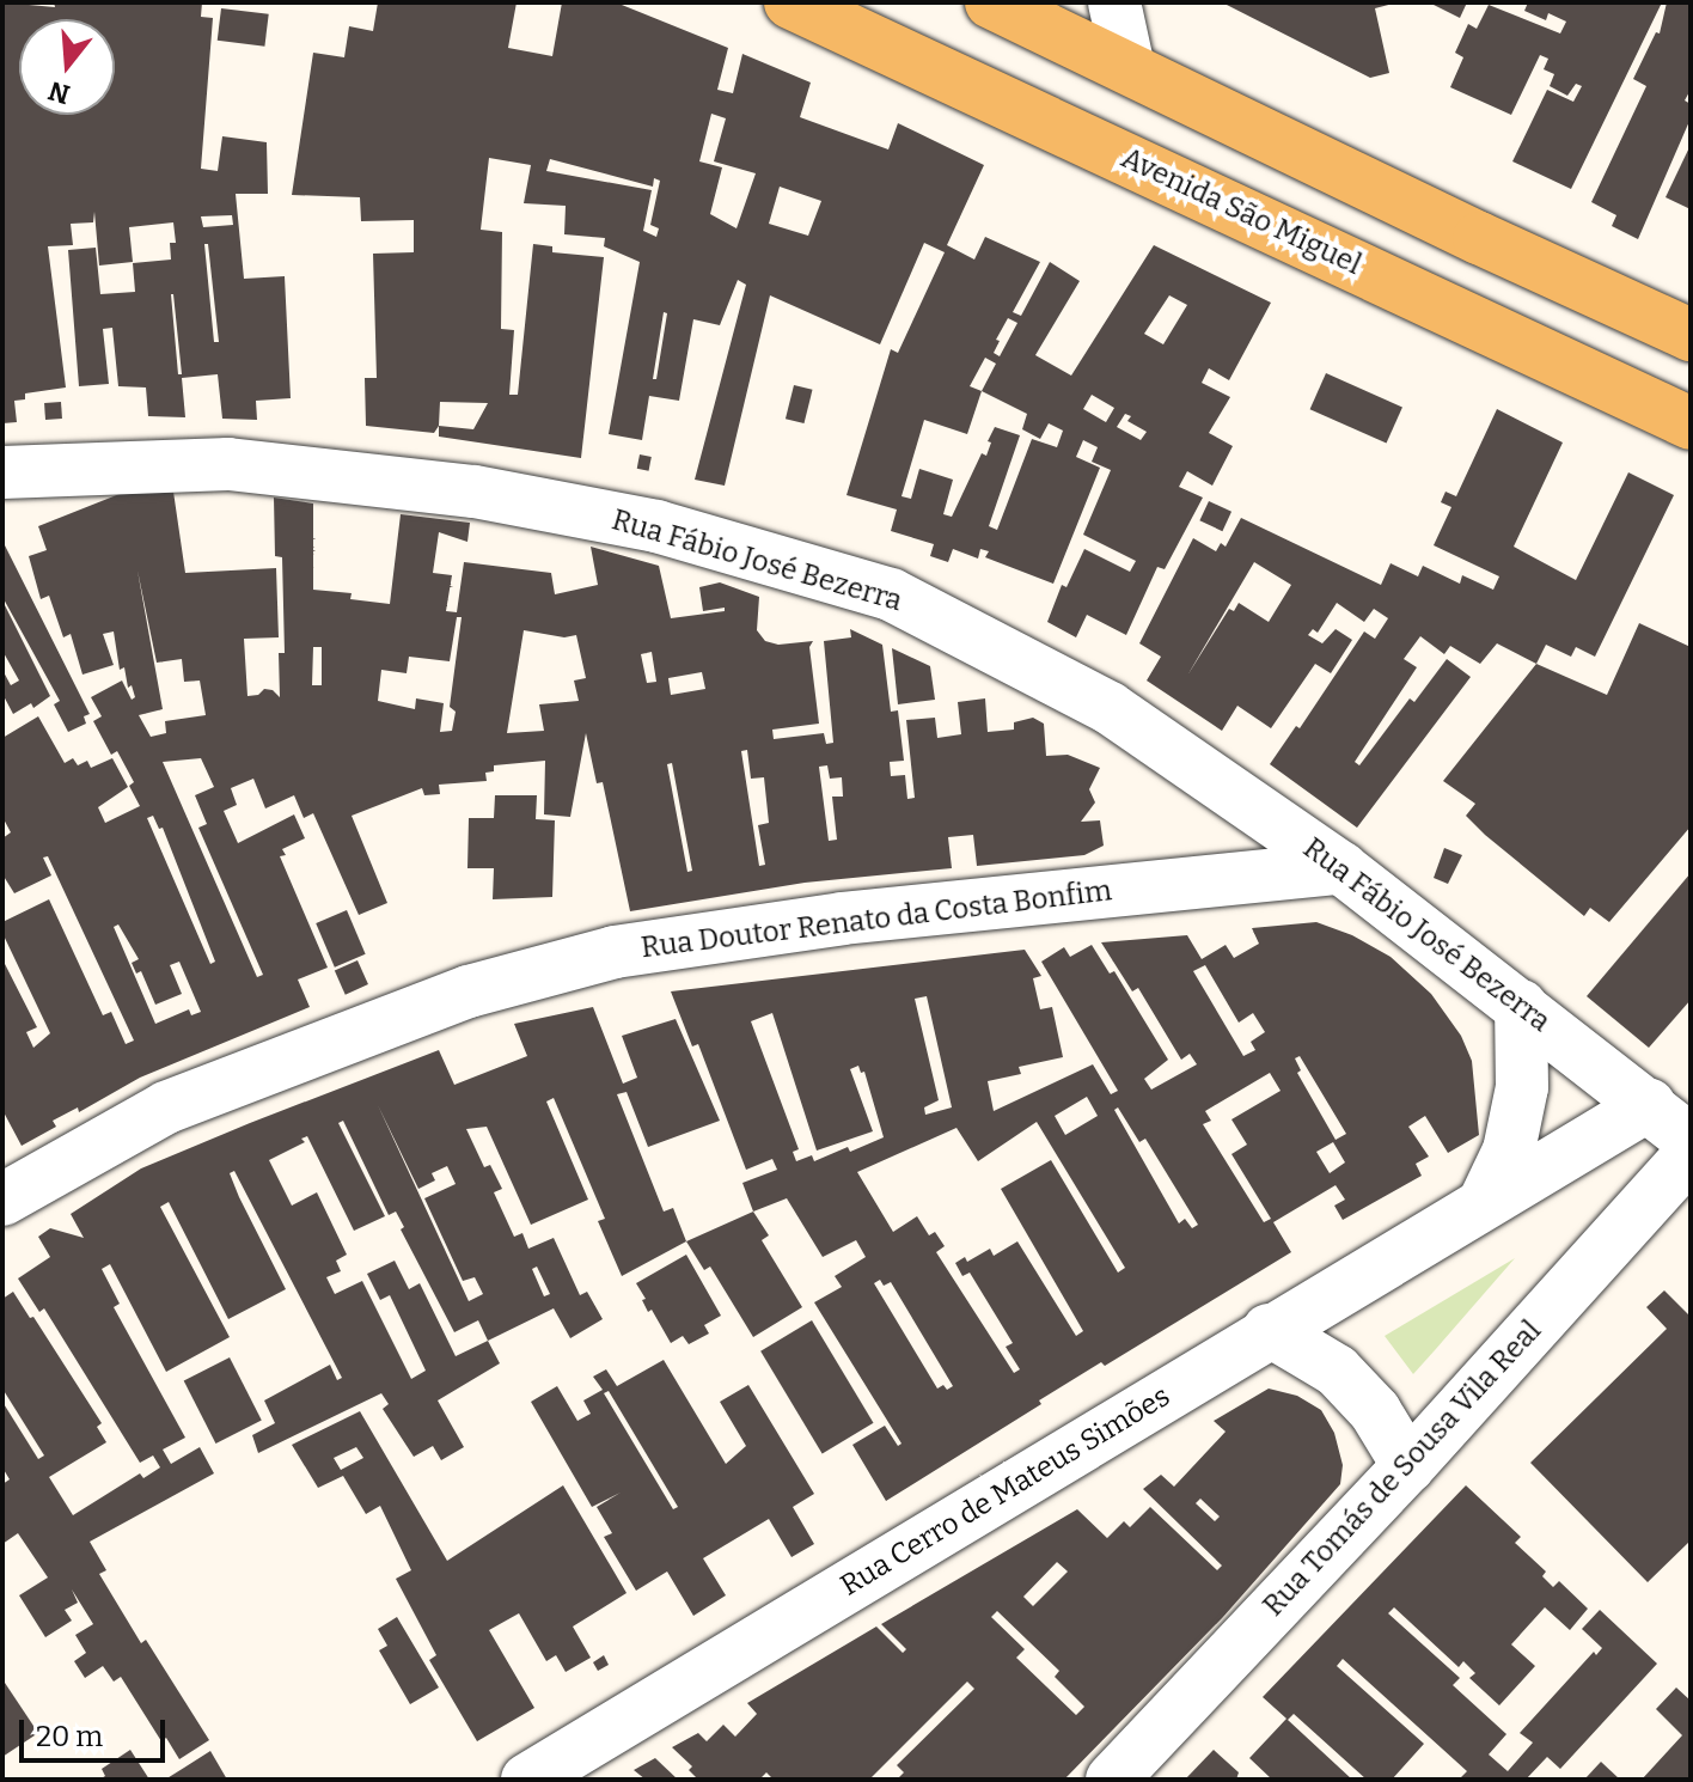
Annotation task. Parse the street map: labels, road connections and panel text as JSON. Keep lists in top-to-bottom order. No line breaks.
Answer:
{"streets":{"main road":["Avenida São Miguel"],"street":["Rua Fábio José Bezerra","Rua Doutor Renato da Costa Bonfim","Rua Tomás de Sousa Vila Real","Rua Cerro de Mateus Simões"]},"crossings":[["Rua Fábio José Bezerra","Rua Doutor Renato da Costa Bonfim"],["Rua Fábio José Bezerra","Rua Cerro de Mateus Simões"]],"scale_bar":"20 m","north":"bottom"}
